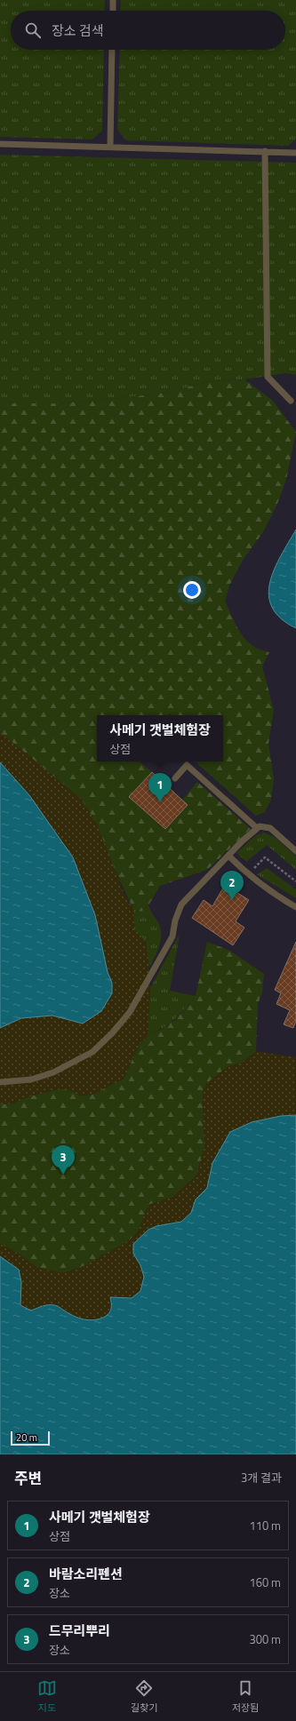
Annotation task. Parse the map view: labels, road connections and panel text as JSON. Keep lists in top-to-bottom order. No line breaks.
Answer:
{"scale_bar":"20 m","page":{"search":"장소 검색","popup":["사메기 갯벌체험장","상점"],"pins":["1","2","3"],"scale":"20 m","heading":["주변","3개 결과"],"list":[{"mark":"1","name":"사메기 갯벌체험장","note":"상점","value":"110 m"},{"mark":"2","name":"바람소리펜션","note":"장소","value":"160 m"},{"mark":"3","name":"드무리뿌리","note":"장소","value":"300 m"}],"nav":["지도","길찾기","저장됨"]}}
